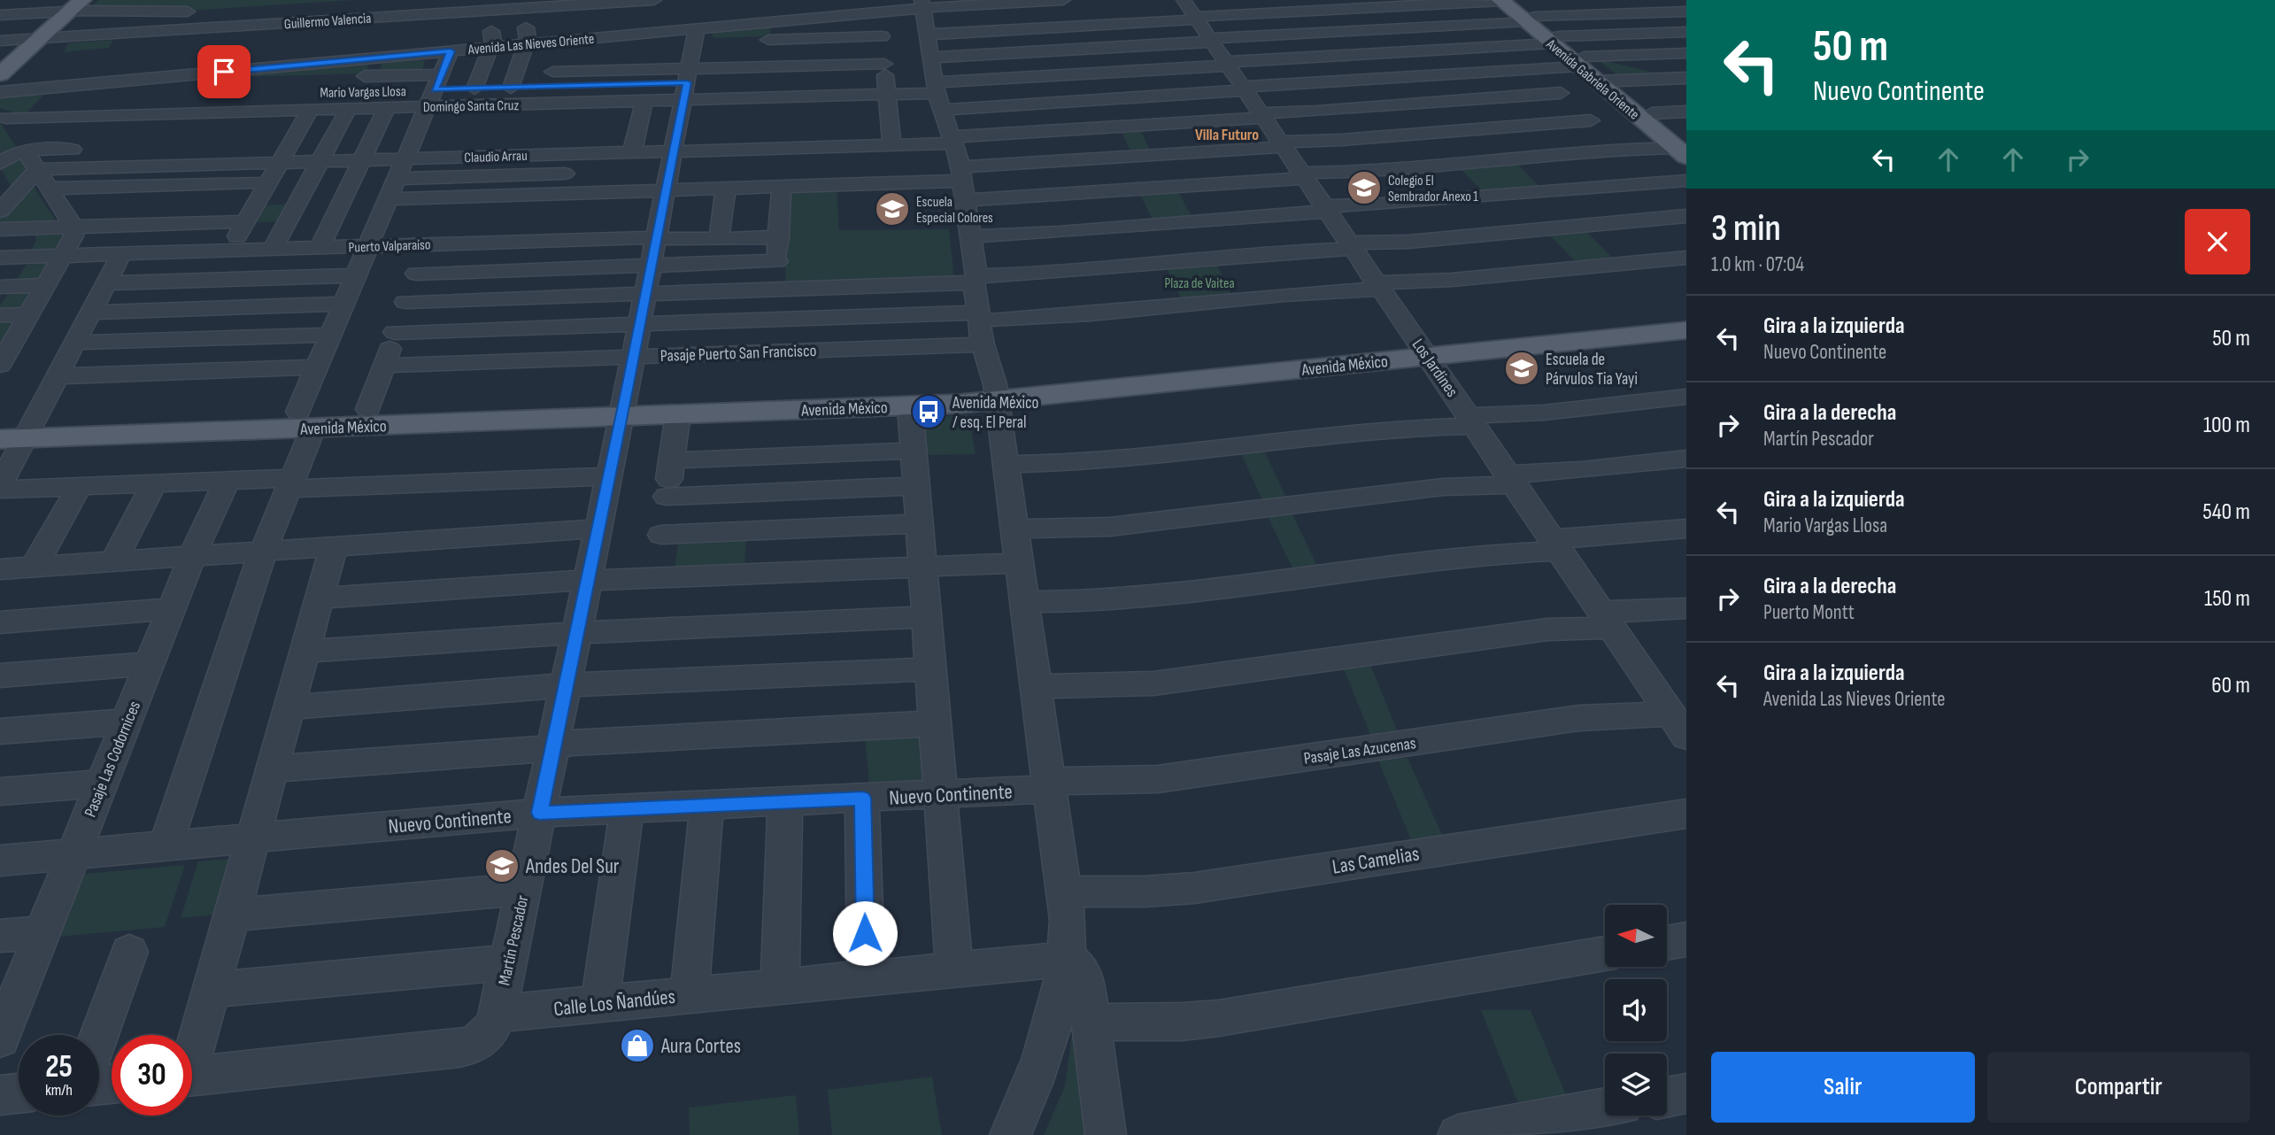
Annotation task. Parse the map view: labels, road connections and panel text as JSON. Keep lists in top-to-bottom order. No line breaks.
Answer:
{"streets":{"main road":["Avenida Gabriela Oriente","Avenida México"],"street":["Guillermo Valencia","Avenida Las Nieves Oriente","Mario Vargas Llosa","Domingo Santa Cruz","Claudio Arrau","Puerto Valparaíso","Pasaje Puerto San Francisco","Los Jardines","Pasaje Las Azucenas","Pasaje Las Codornices","Nuevo Continente","Las Camelias","Martín Pescador","Calle Los Ñandúes"]},"crossings":[["Guillermo Valencia","Avenida Las Nieves Oriente"],["Avenida Las Nieves Oriente","Claudio Arrau"],["Avenida Las Nieves Oriente","Martín Pescador"],["Mario Vargas Llosa","Domingo Santa Cruz"],["Mario Vargas Llosa","Claudio Arrau"],["Domingo Santa Cruz","Claudio Arrau"],["Claudio Arrau","Los Jardines"],["Claudio Arrau","Martín Pescador"],["Puerto Valparaíso","Martín Pescador"],["Pasaje Puerto San Francisco","Martín Pescador"],["Avenida México","Los Jardines"],["Avenida México","Martín Pescador"],["Los Jardines","Pasaje Las Azucenas"],["Pasaje Las Azucenas","Nuevo Continente"],["Pasaje Las Codornices","Nuevo Continente"],["Nuevo Continente","Martín Pescador"],["Martín Pescador","Calle Los Ñandúes"]],"districts":["Villa Futuro"],"parks":["Plaza de Vaitea"],"places":{"school or university":["Colegio El Sembrador Anexo 1","Escuela Especial Colores","Escuela de Párvulos Tia Yayi","Andes Del Sur"],"bus stop":["Avenida México / esq. El Peral"],"shop":["Aura Cortes"]},"north":"left","page":{"turn":["50 m","Nuevo Continente"],"heading":["3 min","1.0 km · 07:04"],"list":[{"name":"Gira a la izquierda","note":"Nuevo Continente","value":"50 m"},{"name":"Gira a la derecha","note":"Martín Pescador","value":"100 m"},{"name":"Gira a la izquierda","note":"Mario Vargas Llosa","value":"540 m"},{"name":"Gira a la derecha","note":"Puerto Montt","value":"150 m"},{"name":"Gira a la izquierda","note":"Avenida Las Nieves Oriente","value":"60 m"}],"speed":"25 km/h","limit":"30","buttons":["Salir","Compartir"]}}
